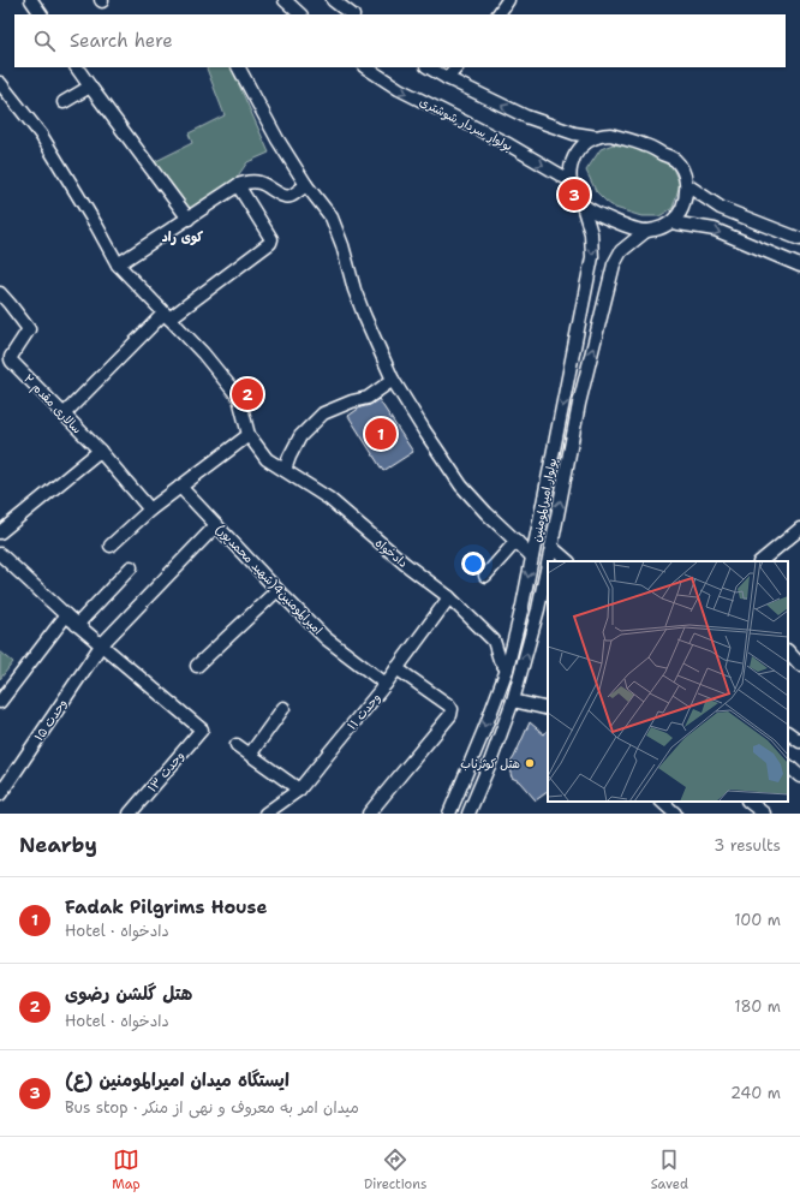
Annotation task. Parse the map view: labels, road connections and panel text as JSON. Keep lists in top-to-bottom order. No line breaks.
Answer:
{"streets":{"street":["بولوار سردار شوشتری","سالاری مقدم ۲","بولوار امیرالمومنین","دادخواه","امیرالمومنین4(شهید محمدپور)","وحدت ۱۱","وحدت ۱۵","وحدت ۱۳"]},"crossings":[["بولوار سردار شوشتری","بولوار امیرالمومنین"],["دادخواه","وحدت ۱۱"],["امیرالمومنین4(شهید محمدپور)","وحدت ۱۱"],["امیرالمومنین4(شهید محمدپور)","وحدت ۱۵"],["وحدت ۱۵","وحدت ۱۳"]],"districts":["کوی راد"],"places":["هتل کوثرناب"],"page":{"search":"Search here","pins":["3","2","1"],"heading":["Nearby","3 results"],"list":[{"mark":"1","name":"Fadak Pilgrims House","note":"Hotel · دادخواه","value":"100 m"},{"mark":"2","name":"هتل گلشن رضوی","note":"Hotel · دادخواه","value":"180 m"},{"mark":"3","name":"ایستگاه میدان امیرالمومنین (ع)","note":"Bus stop · میدان امر به معروف و نهی از منکر","value":"240 m"}],"nav":["Map","Directions","Saved"]}}
